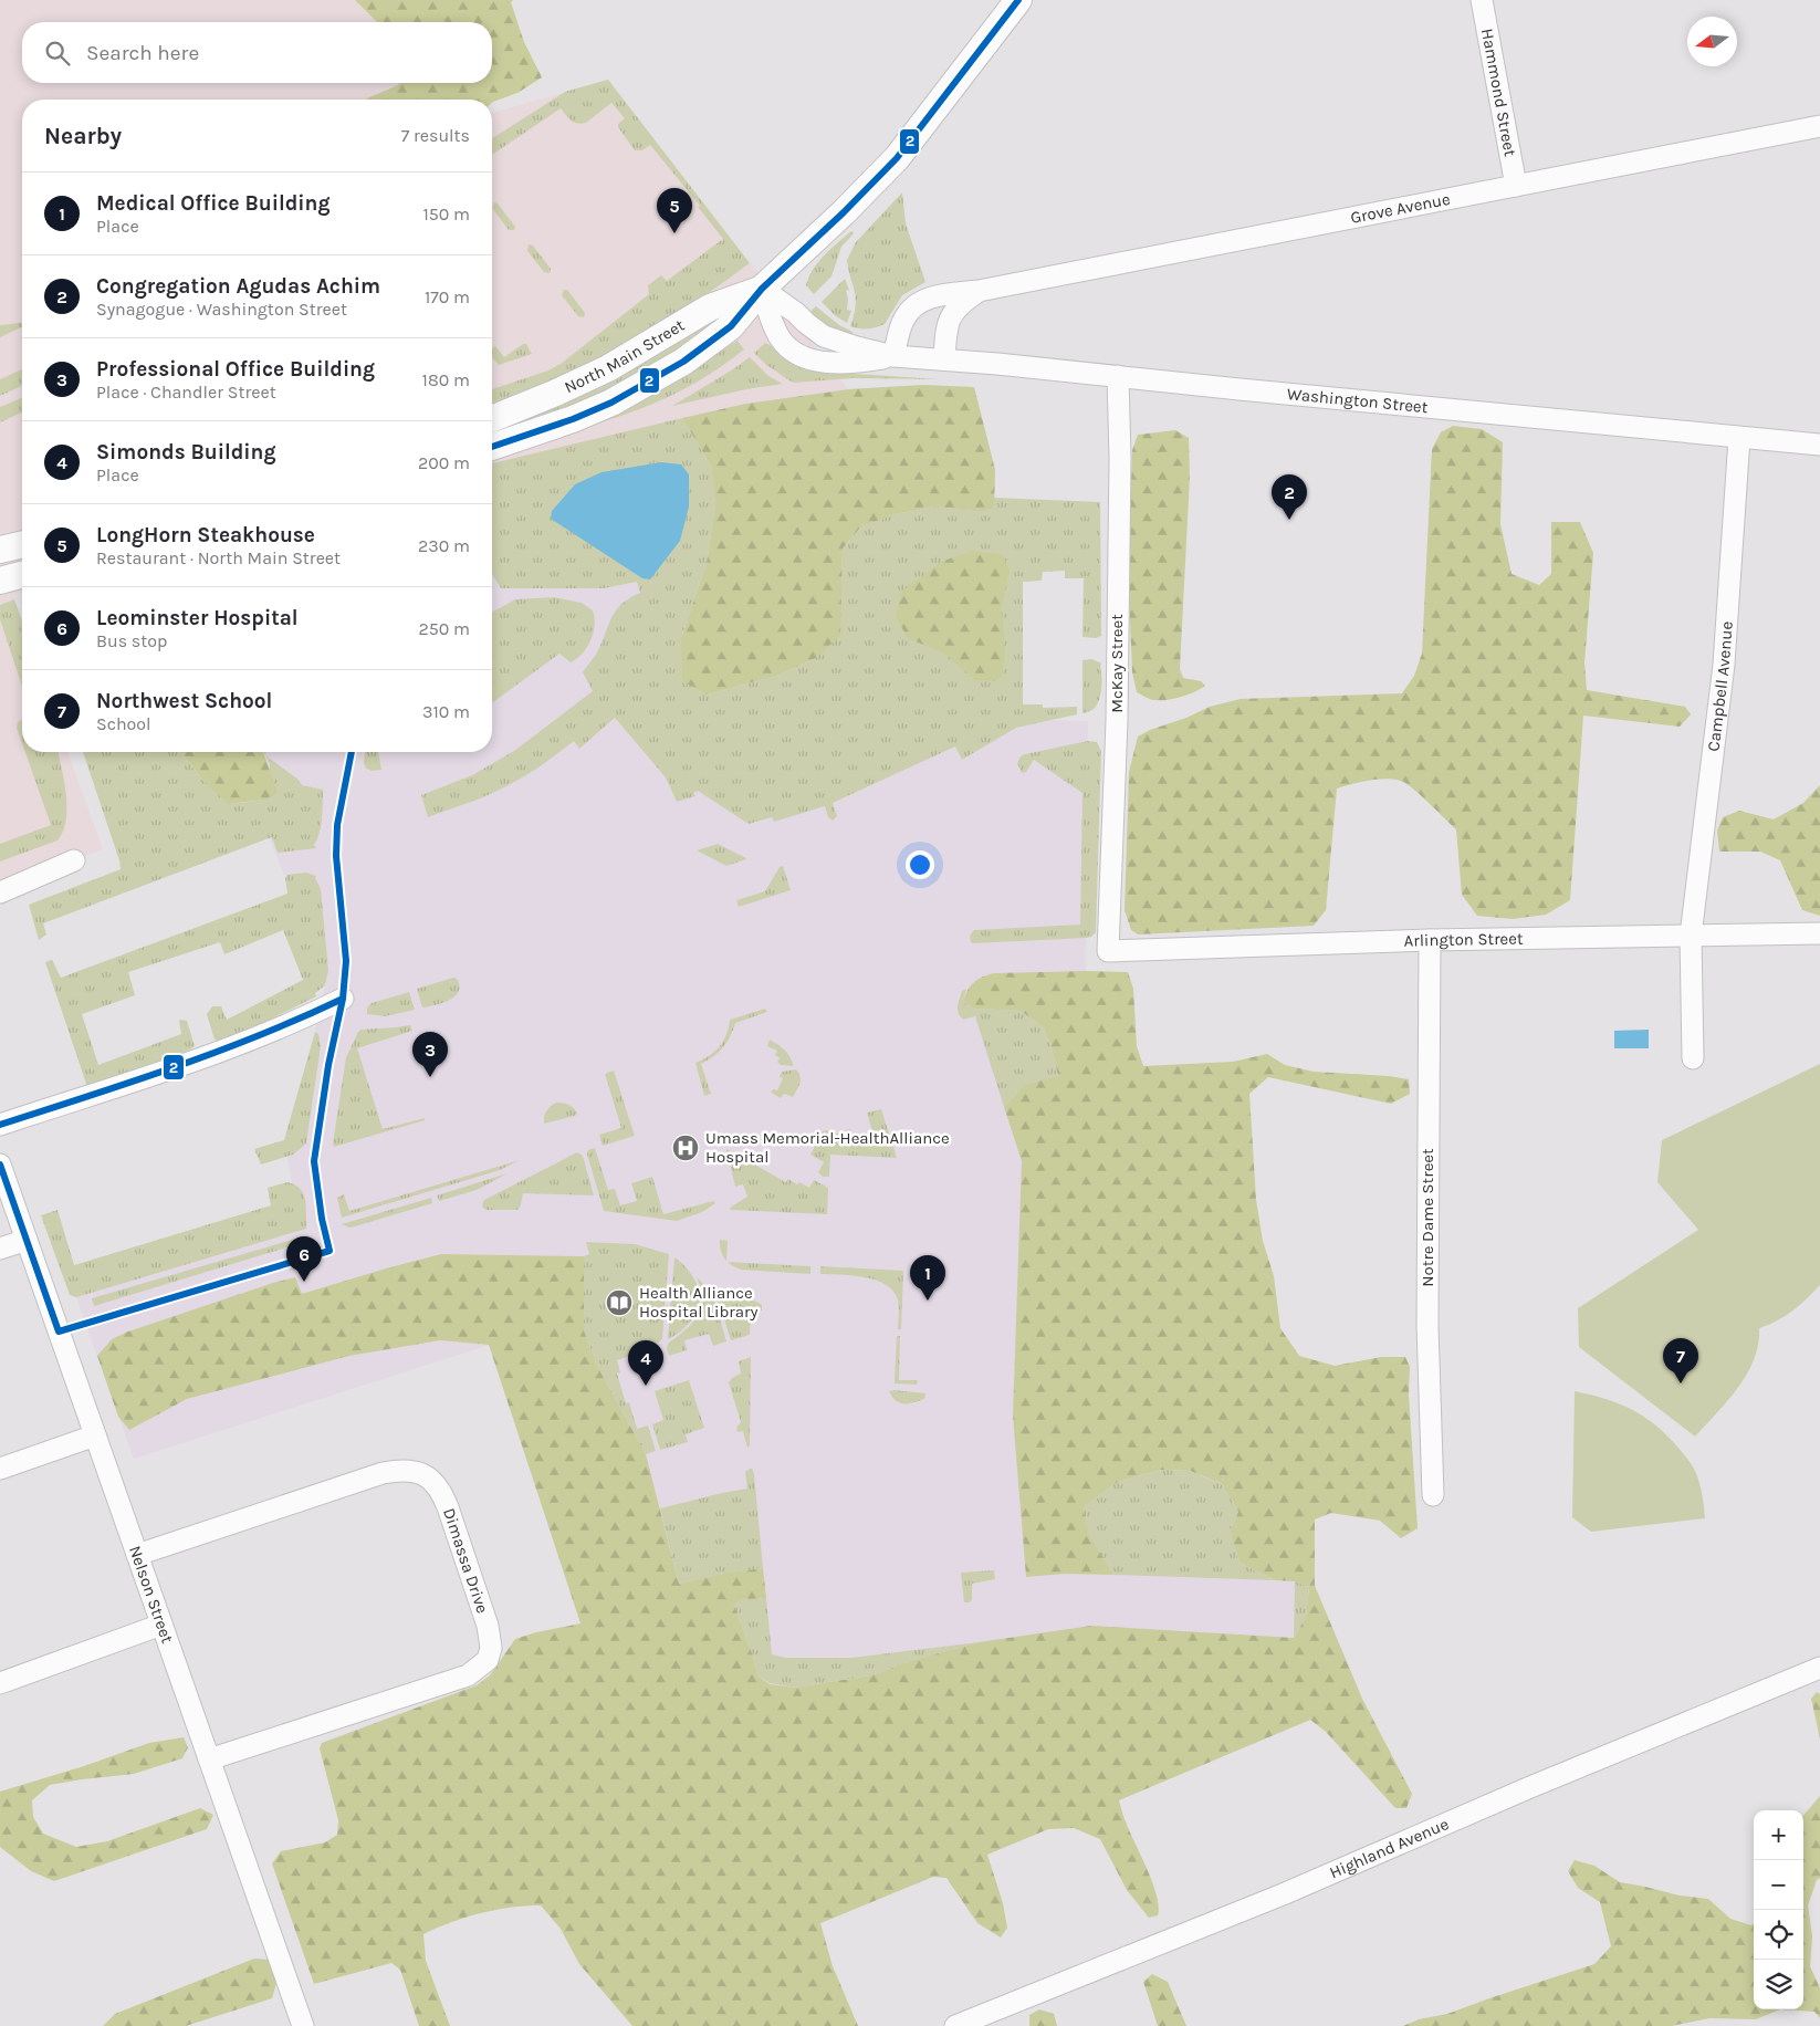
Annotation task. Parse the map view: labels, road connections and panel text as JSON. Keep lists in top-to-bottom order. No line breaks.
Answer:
{"streets":{"main road":["North Main Street"],"street":["Hammond Street","Grove Avenue","Washington Street","McKay Street","Campbell Avenue","Arlington Street","Notre Dame Street","Dimassa Drive","Nelson Street","Highland Avenue"]},"crossings":[["Hammond Street","Grove Avenue"],["Grove Avenue","Washington Street"],["North Main Street","Washington Street"],["Washington Street","McKay Street"],["Washington Street","Campbell Avenue"],["McKay Street","Arlington Street"],["Campbell Avenue","Arlington Street"],["Arlington Street","Notre Dame Street"],["Dimassa Drive","Nelson Street"]],"places":{"hospital":["Umass Memorial-HealthAlliance Hospital"],"library":["Health Alliance Hospital Library"]},"lines":["transit line 2"],"north":"left","page":{"search":"Search here","heading":["Nearby","7 results"],"list":[{"mark":"1","name":"Medical Office Building","note":"Place","value":"150 m"},{"mark":"2","name":"Congregation Agudas Achim","note":"Synagogue · Washington Street","value":"170 m"},{"mark":"3","name":"Professional Office Building","note":"Place · Chandler Street","value":"180 m"},{"mark":"4","name":"Simonds Building","note":"Place","value":"200 m"},{"mark":"5","name":"LongHorn Steakhouse","note":"Restaurant · North Main Street","value":"230 m"},{"mark":"6","name":"Leominster Hospital","note":"Bus stop","value":"250 m"},{"mark":"7","name":"Northwest School","note":"School","value":"310 m"}],"pins":["5","2","3","6","1","7","4"],"map_buttons":["+","−"]}}
